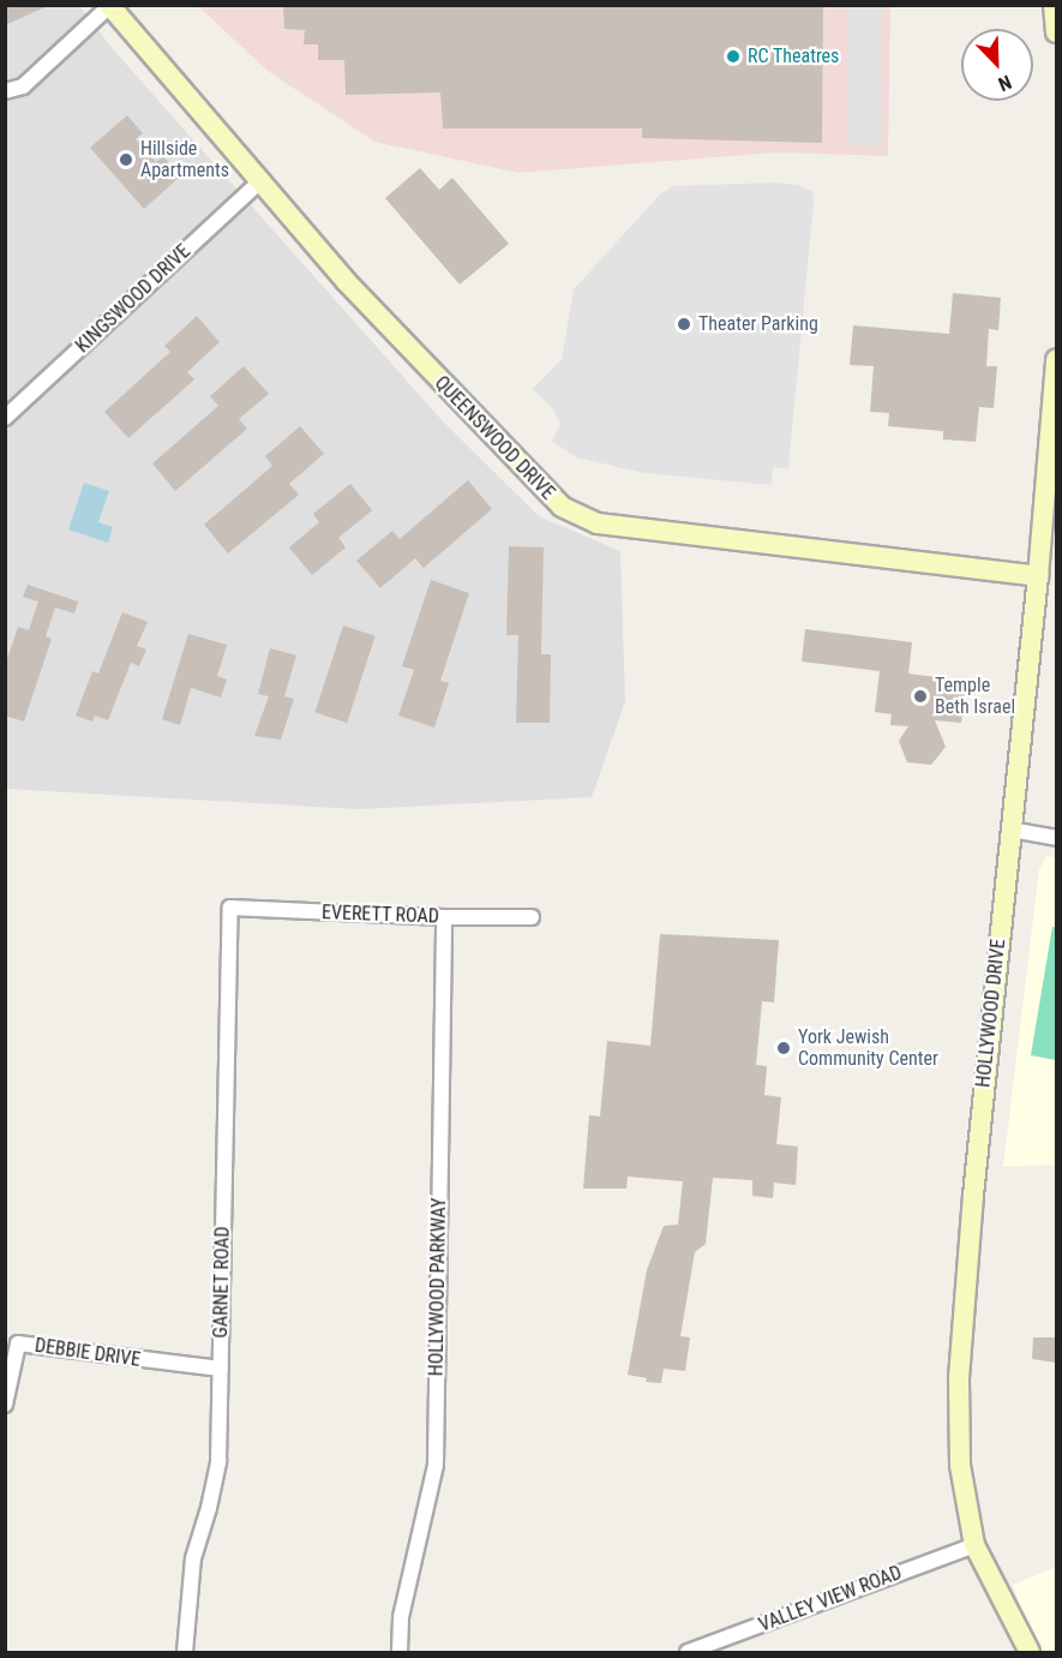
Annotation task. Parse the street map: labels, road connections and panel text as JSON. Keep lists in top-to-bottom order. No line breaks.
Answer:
{"streets":{"main road":["QUEENSWOOD DRIVE","HOLLYWOOD DRIVE"],"street":["KINGSWOOD DRIVE","EVERETT ROAD","GARNET ROAD","HOLLYWOOD PARKWAY","DEBBIE DRIVE","VALLEY VIEW ROAD"]},"crossings":[["KINGSWOOD DRIVE","QUEENSWOOD DRIVE"],["QUEENSWOOD DRIVE","HOLLYWOOD DRIVE"],["EVERETT ROAD","GARNET ROAD"],["EVERETT ROAD","HOLLYWOOD PARKWAY"],["HOLLYWOOD DRIVE","VALLEY VIEW ROAD"],["GARNET ROAD","DEBBIE DRIVE"]],"places":["RC Theatres","Hillside Apartments","Theater Parking","Temple Beth Israel","York Jewish Community Center"],"north":"bottom right"}
